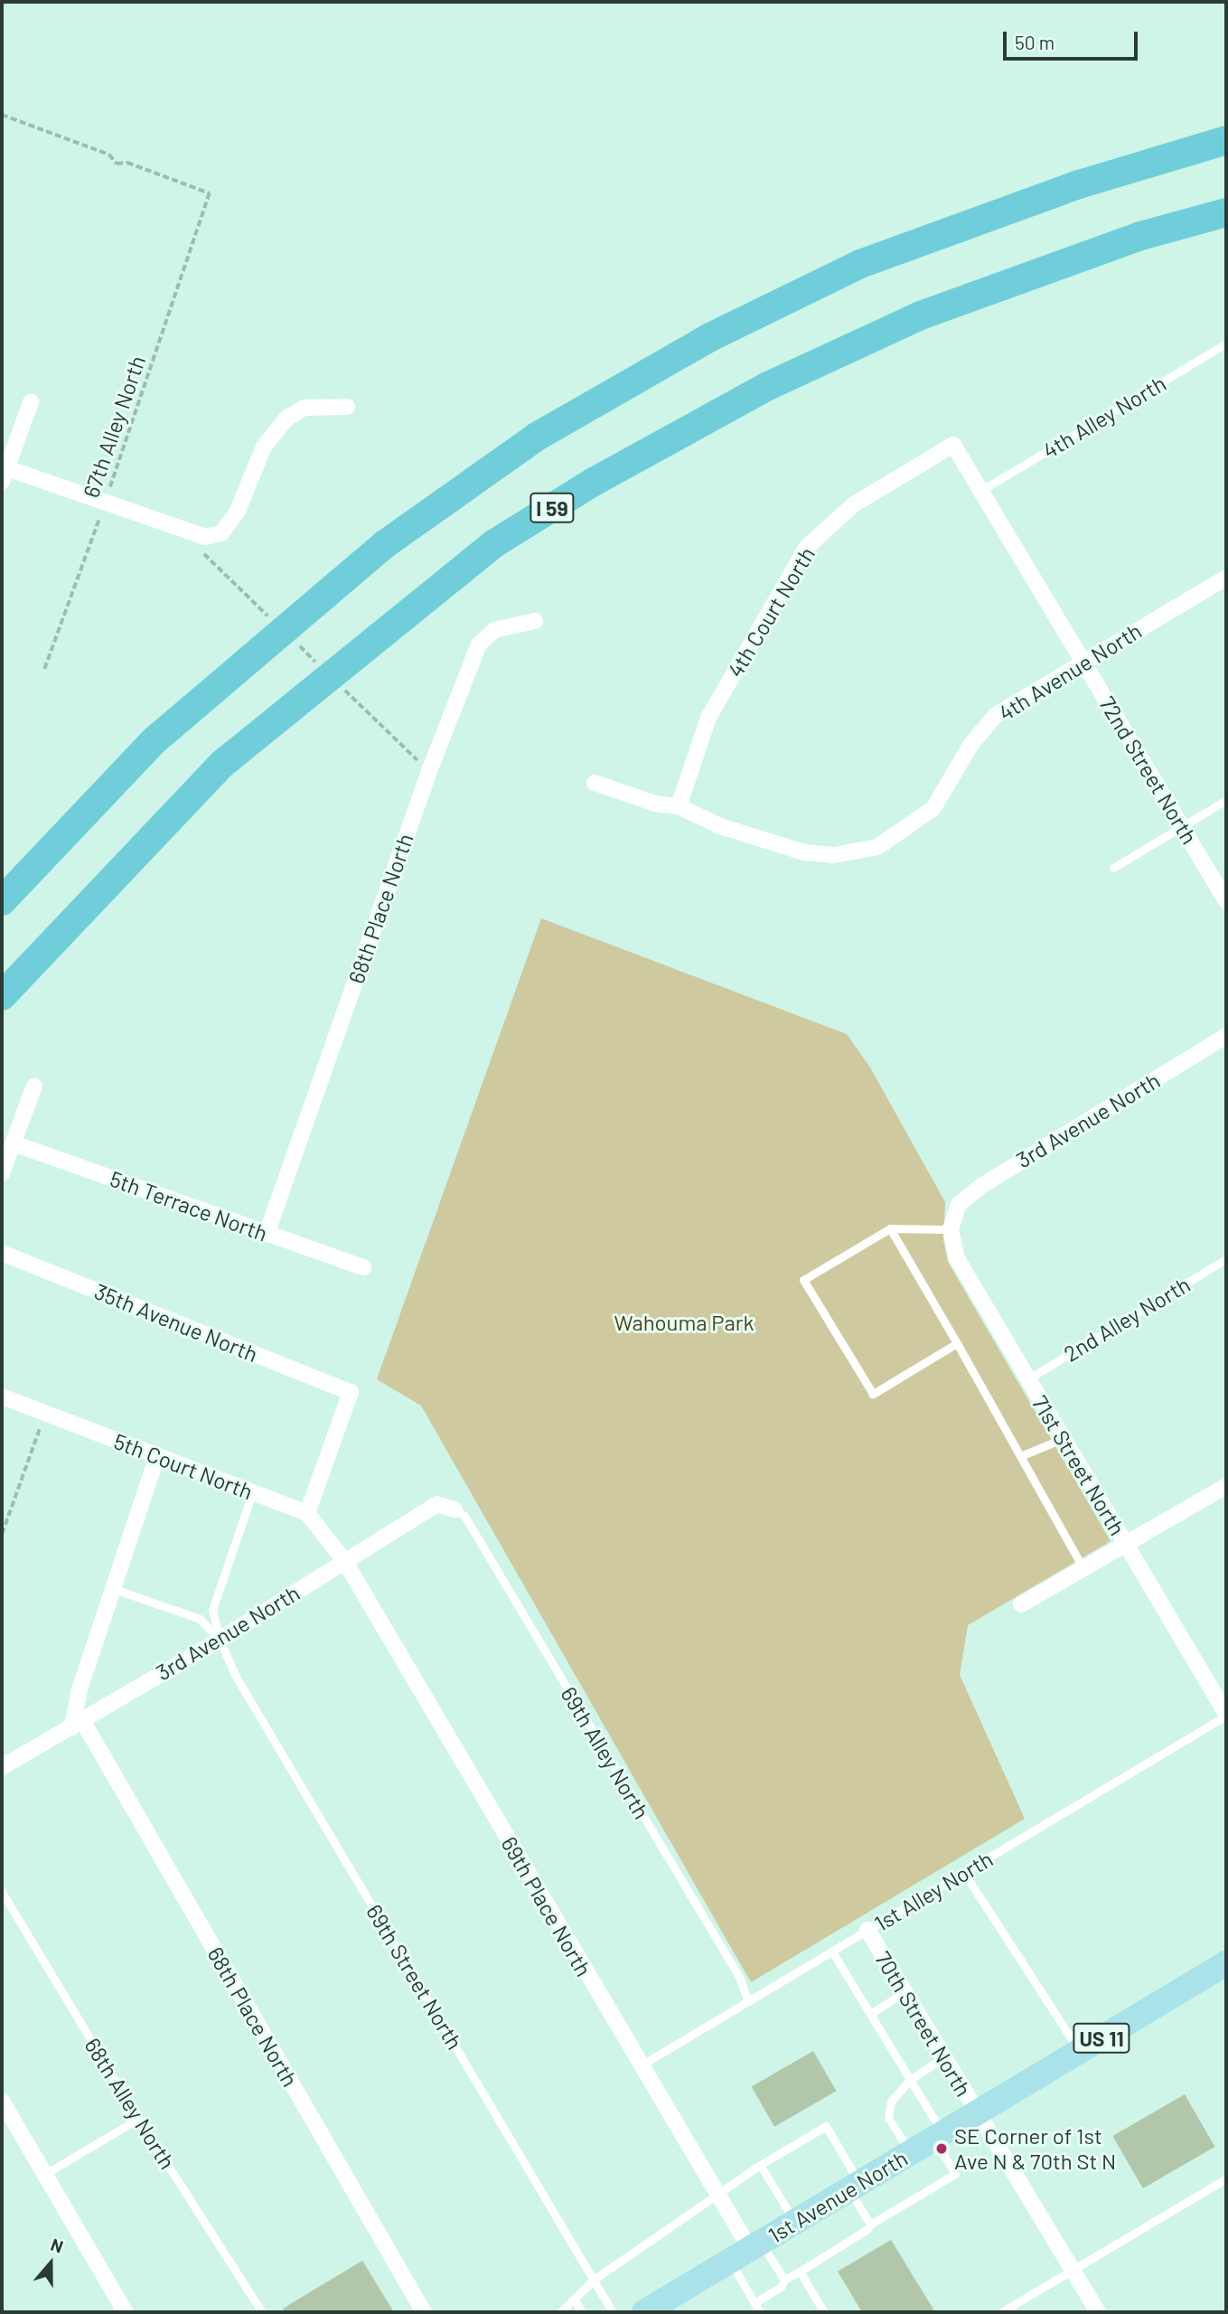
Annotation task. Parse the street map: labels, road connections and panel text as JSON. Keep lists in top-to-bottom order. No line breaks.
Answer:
{"streets":{"highway":["I 59"],"main road":["US 11","1st Avenue North"],"street":["4th Court North","4th Avenue North","72nd Street North","68th Place North","3rd Avenue North","5th Terrace North","35th Avenue North","71st Street North","5th Court North","69th Place North","70th Street North"],"lane":["4th Alley North","2nd Alley North","69th Alley North","1st Alley North","69th Street North","68th Alley North"],"path":["67th Alley North"]},"crossings":[["4th Alley North","72nd Street North"],["4th Court North","4th Avenue North"],["4th Court North","72nd Street North"],["4th Avenue North","72nd Street North"],["68th Place North","3rd Avenue North"],["68th Place North","5th Terrace North"],["3rd Avenue North","71st Street North"],["3rd Avenue North","69th Alley North"],["3rd Avenue North","69th Place North"],["3rd Avenue North","69th Street North"],["2nd Alley North","71st Street North"],["35th Avenue North","5th Court North"],["71st Street North","1st Alley North"],["69th Alley North","1st Alley North"],["1st Alley North","69th Place North"],["1st Alley North","70th Street North"],["69th Place North","1st Avenue North"],["70th Street North","1st Avenue North"]],"parks":["Wahouma Park"],"places":["SE Corner of 1st Ave N & 70th St N"],"scale_bar":"50 m","north":"top"}
